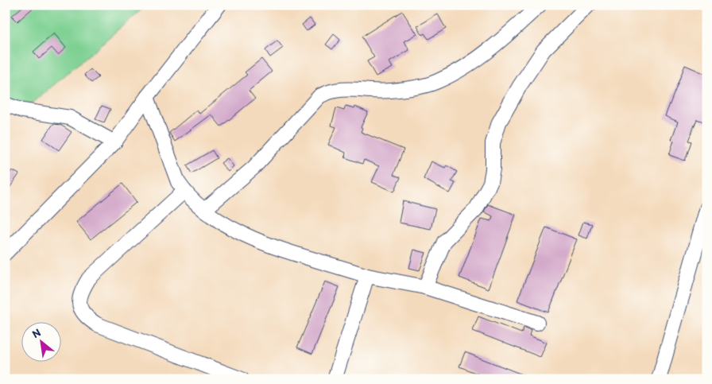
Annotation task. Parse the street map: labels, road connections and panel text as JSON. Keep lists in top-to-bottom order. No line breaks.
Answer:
{"north":"top left"}
